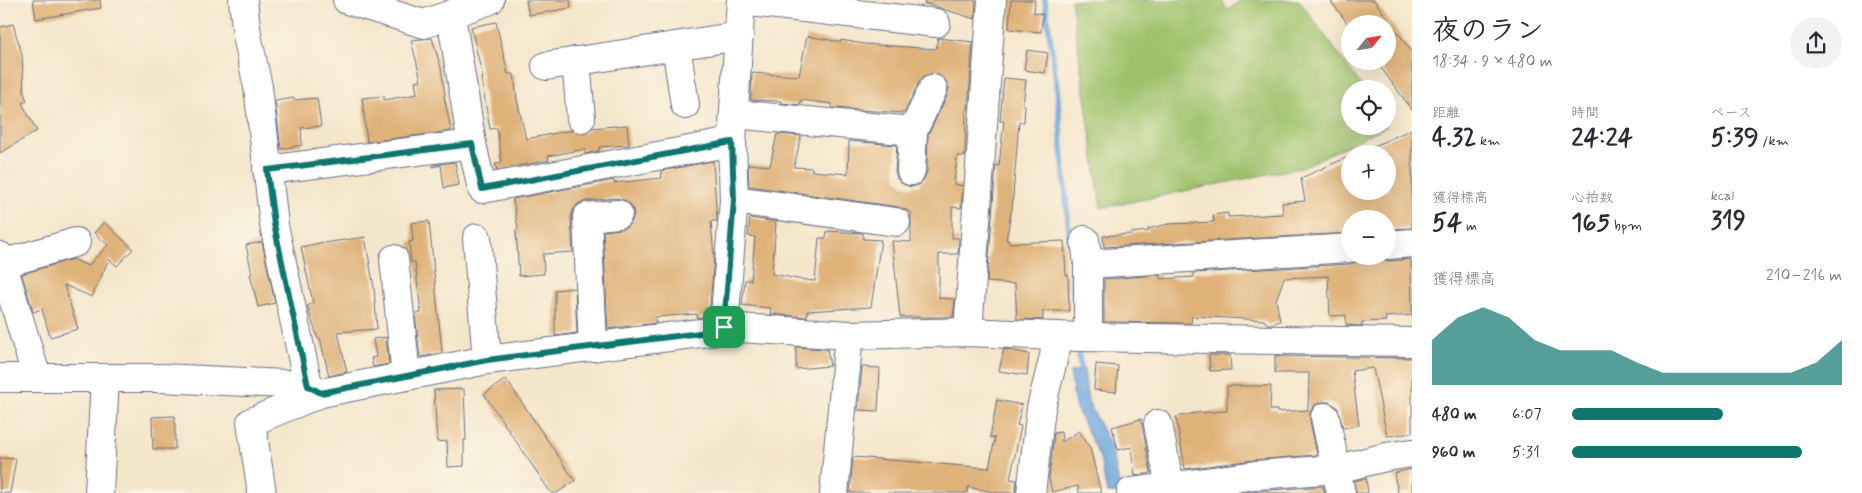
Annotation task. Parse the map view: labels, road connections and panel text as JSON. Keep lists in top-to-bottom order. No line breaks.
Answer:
{"north":"top right","page":{"heading":["夜のラン","18:34 · 9 × 480 m"],"map_buttons":["+","−"],"stats":[["距離","4.32 km"],["時間","24:24"],["ペース","5:39 /km"],["獲得標高","54 m"],["心拍数","165 bpm"],["kcal","319"]],"chart":["獲得標高","210–216 m"],"list":[{"name":"480 m","note":"6:07"},{"name":"960 m","note":"5:31"}]}}
